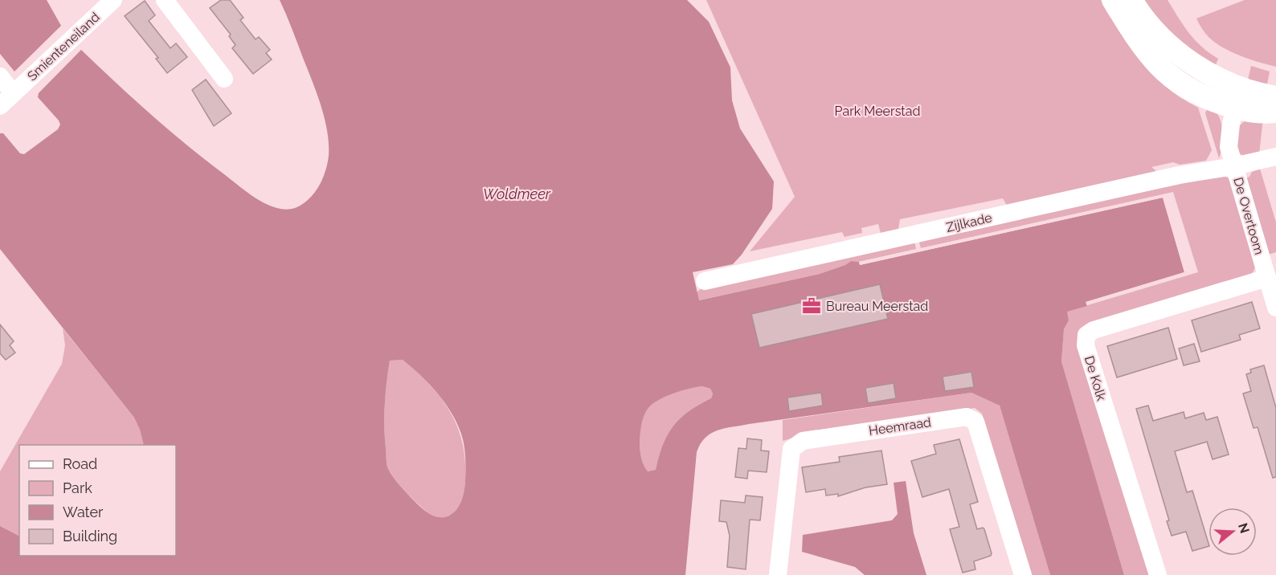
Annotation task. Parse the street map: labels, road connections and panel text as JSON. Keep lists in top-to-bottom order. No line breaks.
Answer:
{"streets":{"street":["Smienteneiland","De Overtoom","Zijlkade","De Kolk","Heemraad"]},"crossings":[["De Overtoom","Zijlkade"],["De Overtoom","De Kolk"]],"water":["Woldmeer"],"parks":["Park Meerstad"],"places":{"office":["Bureau Meerstad"]},"legend":["Road","Park","Water","Building"],"north":"right"}
